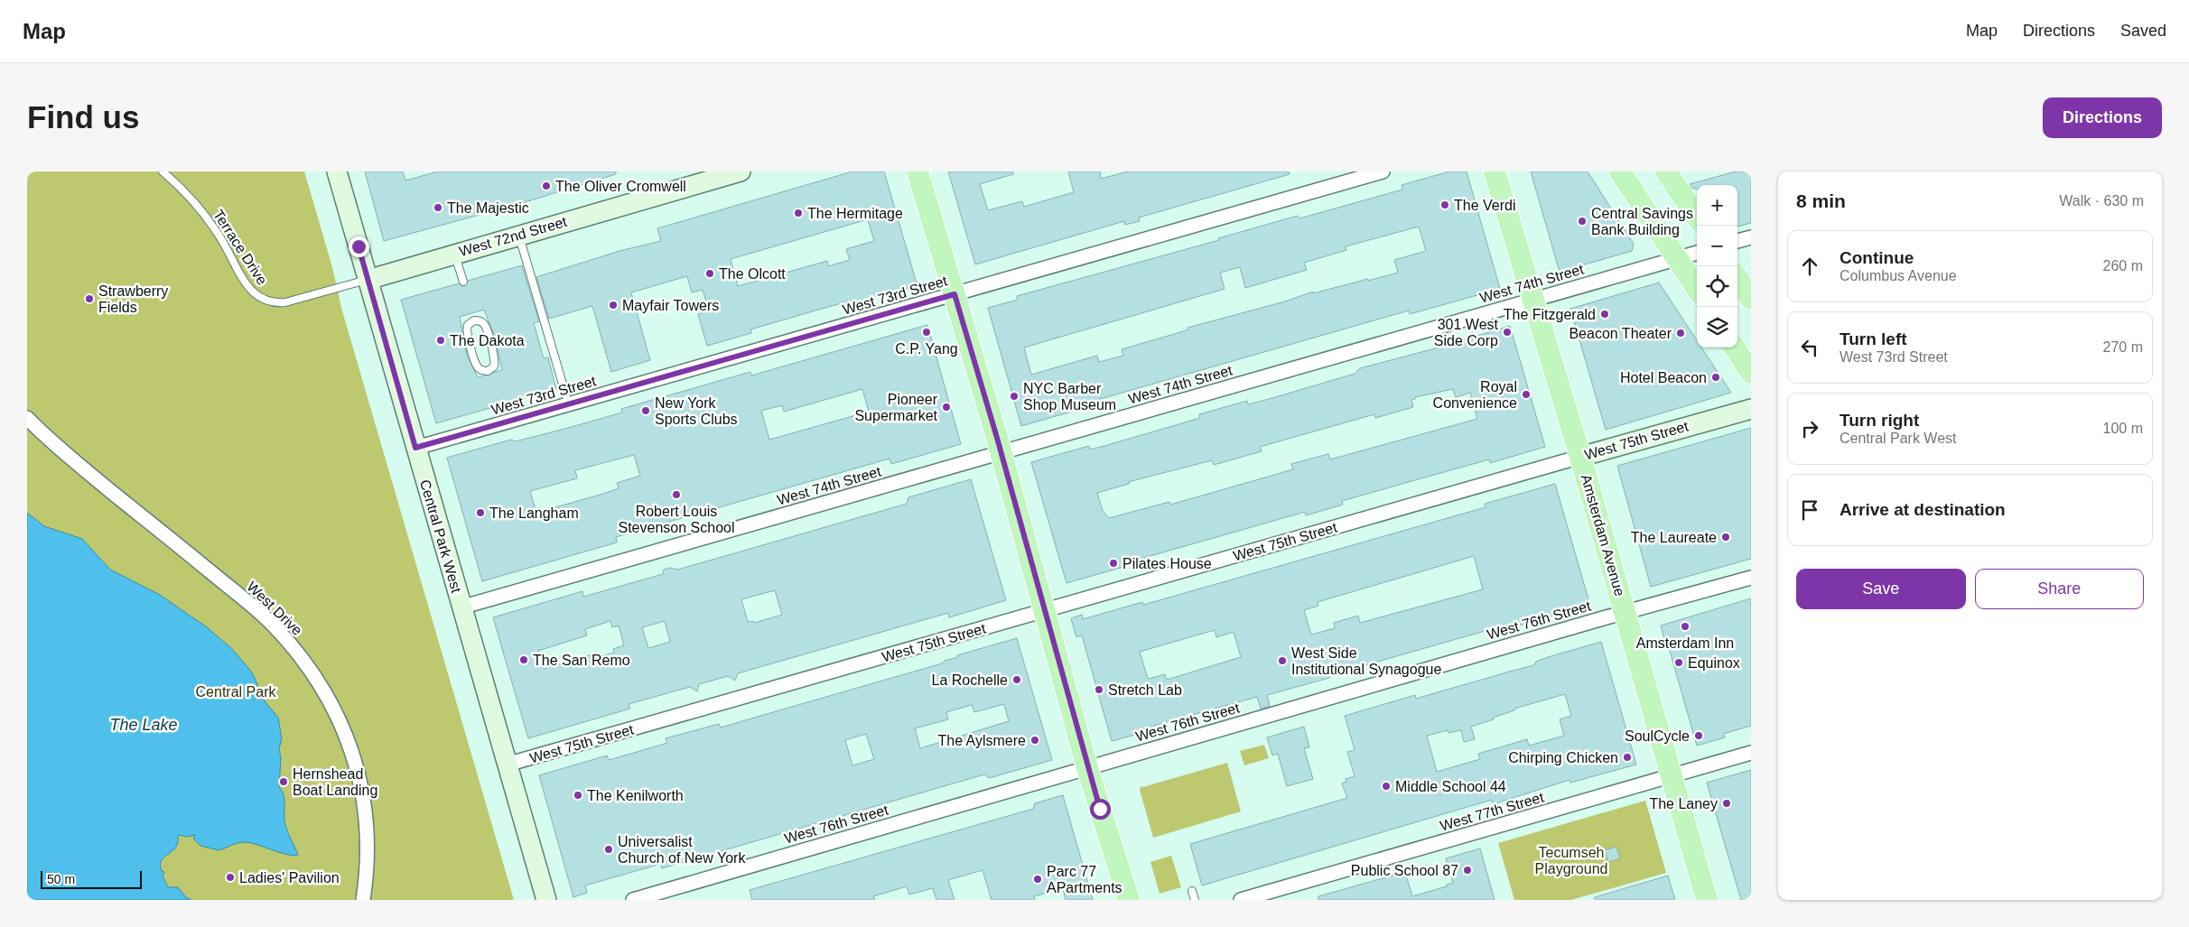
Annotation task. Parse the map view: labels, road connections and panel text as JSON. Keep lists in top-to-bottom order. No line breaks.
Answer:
{"streets":{"main road":["West 72nd Street","West 75th Street","Amsterdam Avenue","Central Park West"],"street":["West 74th Street","West 73rd Street","West Drive","West 76th Street","West 77th Street"],"lane":["Terrace Drive"]},"crossings":[["West 72nd Street","Terrace Drive"],["West 72nd Street","Central Park West"],["West 74th Street","Amsterdam Avenue"],["West 74th Street","Central Park West"],["West 73rd Street","Central Park West"],["West 75th Street","Amsterdam Avenue"],["West 75th Street","Central Park West"],["Amsterdam Avenue","West 76th Street"],["Amsterdam Avenue","West 77th Street"]],"water":["The Lake"],"parks":["Central Park","Tecumseh Playground"],"places":["The Oliver Cromwell","The Verdi","The Majestic","The Hermitage","Central Savings Bank Building","The Olcott","Strawberry Fields","Mayfair Towers","The Fitzgerald","C.P. Yang","301 West Side Corp","Beacon Theater","The Dakota","Hotel Beacon","Royal Convenience","NYC Barber Shop Museum","Pioneer Supermarket","New York Sports Clubs","Robert Louis Stevenson School","The Langham","The Laureate","Pilates House","Amsterdam Inn","The San Remo","West Side Institutional Synagogue","Equinox","La Rochelle","Stretch Lab","SoulCycle","The Aylsmere","Chirping Chicken","Hernshead Boat Landing","Middle School 44","The Kenilworth","The Laney","Universalist Church of New York","Public School 87","Ladies' Pavilion","Parc 77 APartments"],"scale_bar":"50 m","page":{"header":"Map","nav":["Map","Directions","Saved"],"buttons":["Directions",["Save","Share"]],"title":"Find us","heading":["8 min","Walk · 630 m"],"map_buttons":["+","−"],"list":[["Continue","Columbus Avenue","260 m"],["Turn left","West 73rd Street","270 m"],["Turn right","Central Park West","100 m"],"Arrive at destination"],"scale":"50 m"}}
